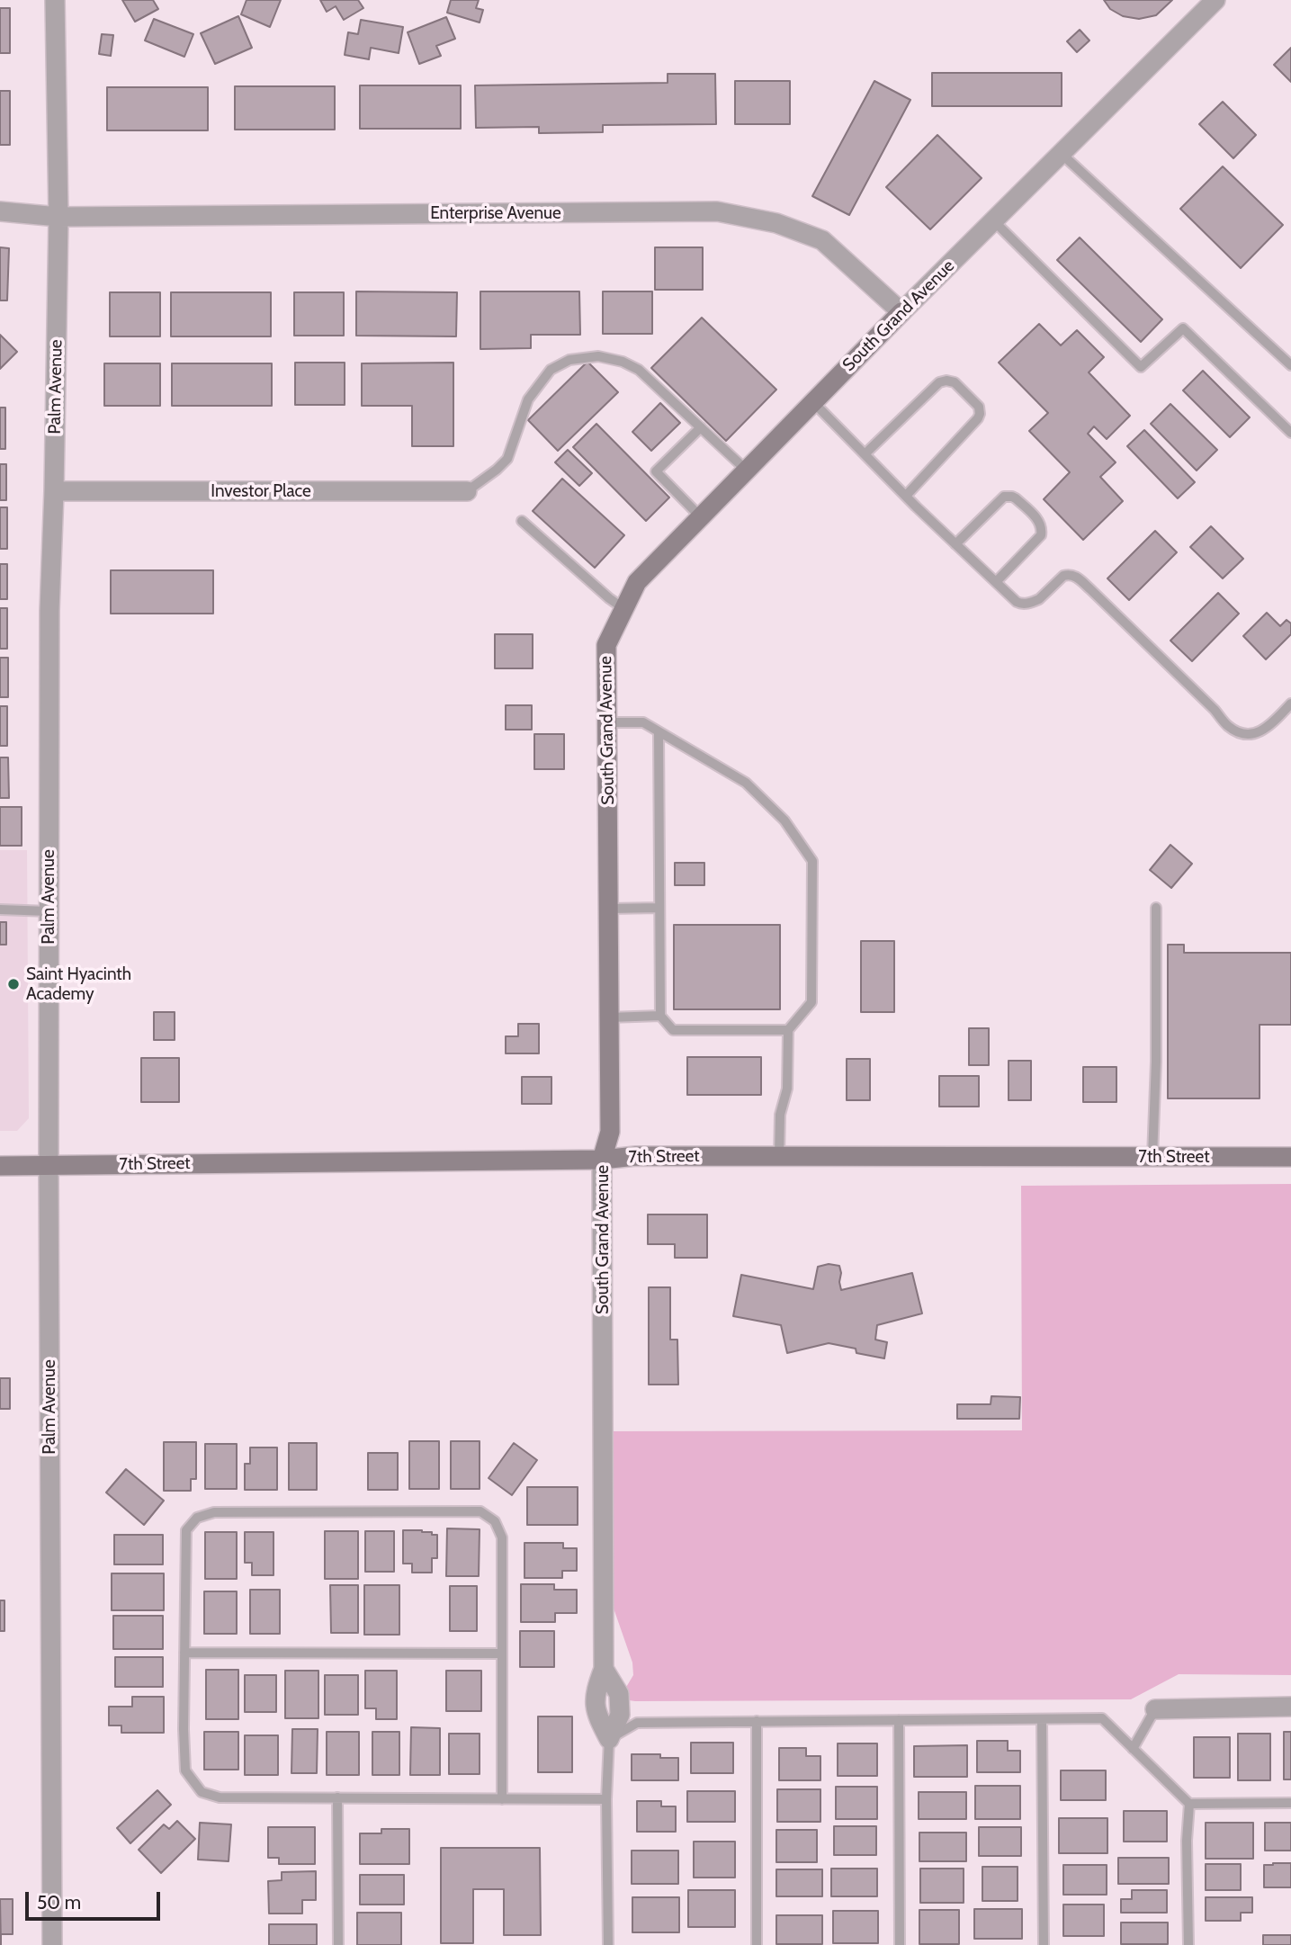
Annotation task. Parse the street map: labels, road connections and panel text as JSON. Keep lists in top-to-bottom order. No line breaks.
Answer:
{"streets":{"street":["Enterprise Avenue","South Grand Avenue","Palm Avenue","Investor Place","7th Street"]},"crossings":[["Enterprise Avenue","South Grand Avenue"],["Enterprise Avenue","Palm Avenue"],["South Grand Avenue","7th Street"],["Palm Avenue","Investor Place"],["Palm Avenue","7th Street"]],"places":["Saint Hyacinth Academy"],"scale_bar":"50 m"}
